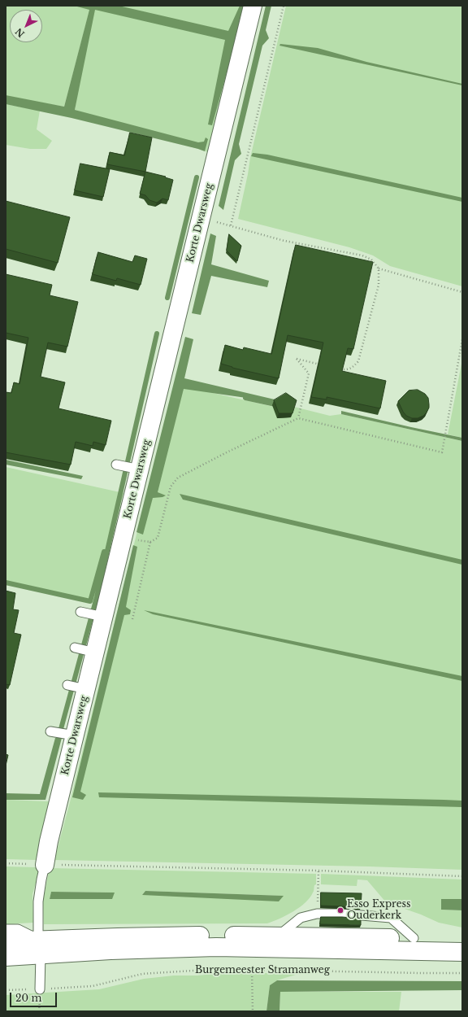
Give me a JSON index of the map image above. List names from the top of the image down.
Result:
{
  "streets": {
    "main road": ["Korte Dwarsweg"],
    "path": ["Burgemeester Stramanweg"]
  },
  "crossings": [
    ["Korte Dwarsweg", "Burgemeester Stramanweg"]
  ],
  "places": ["Esso Express Ouderkerk"],
  "scale_bar": "20 m",
  "north": "bottom left"
}
